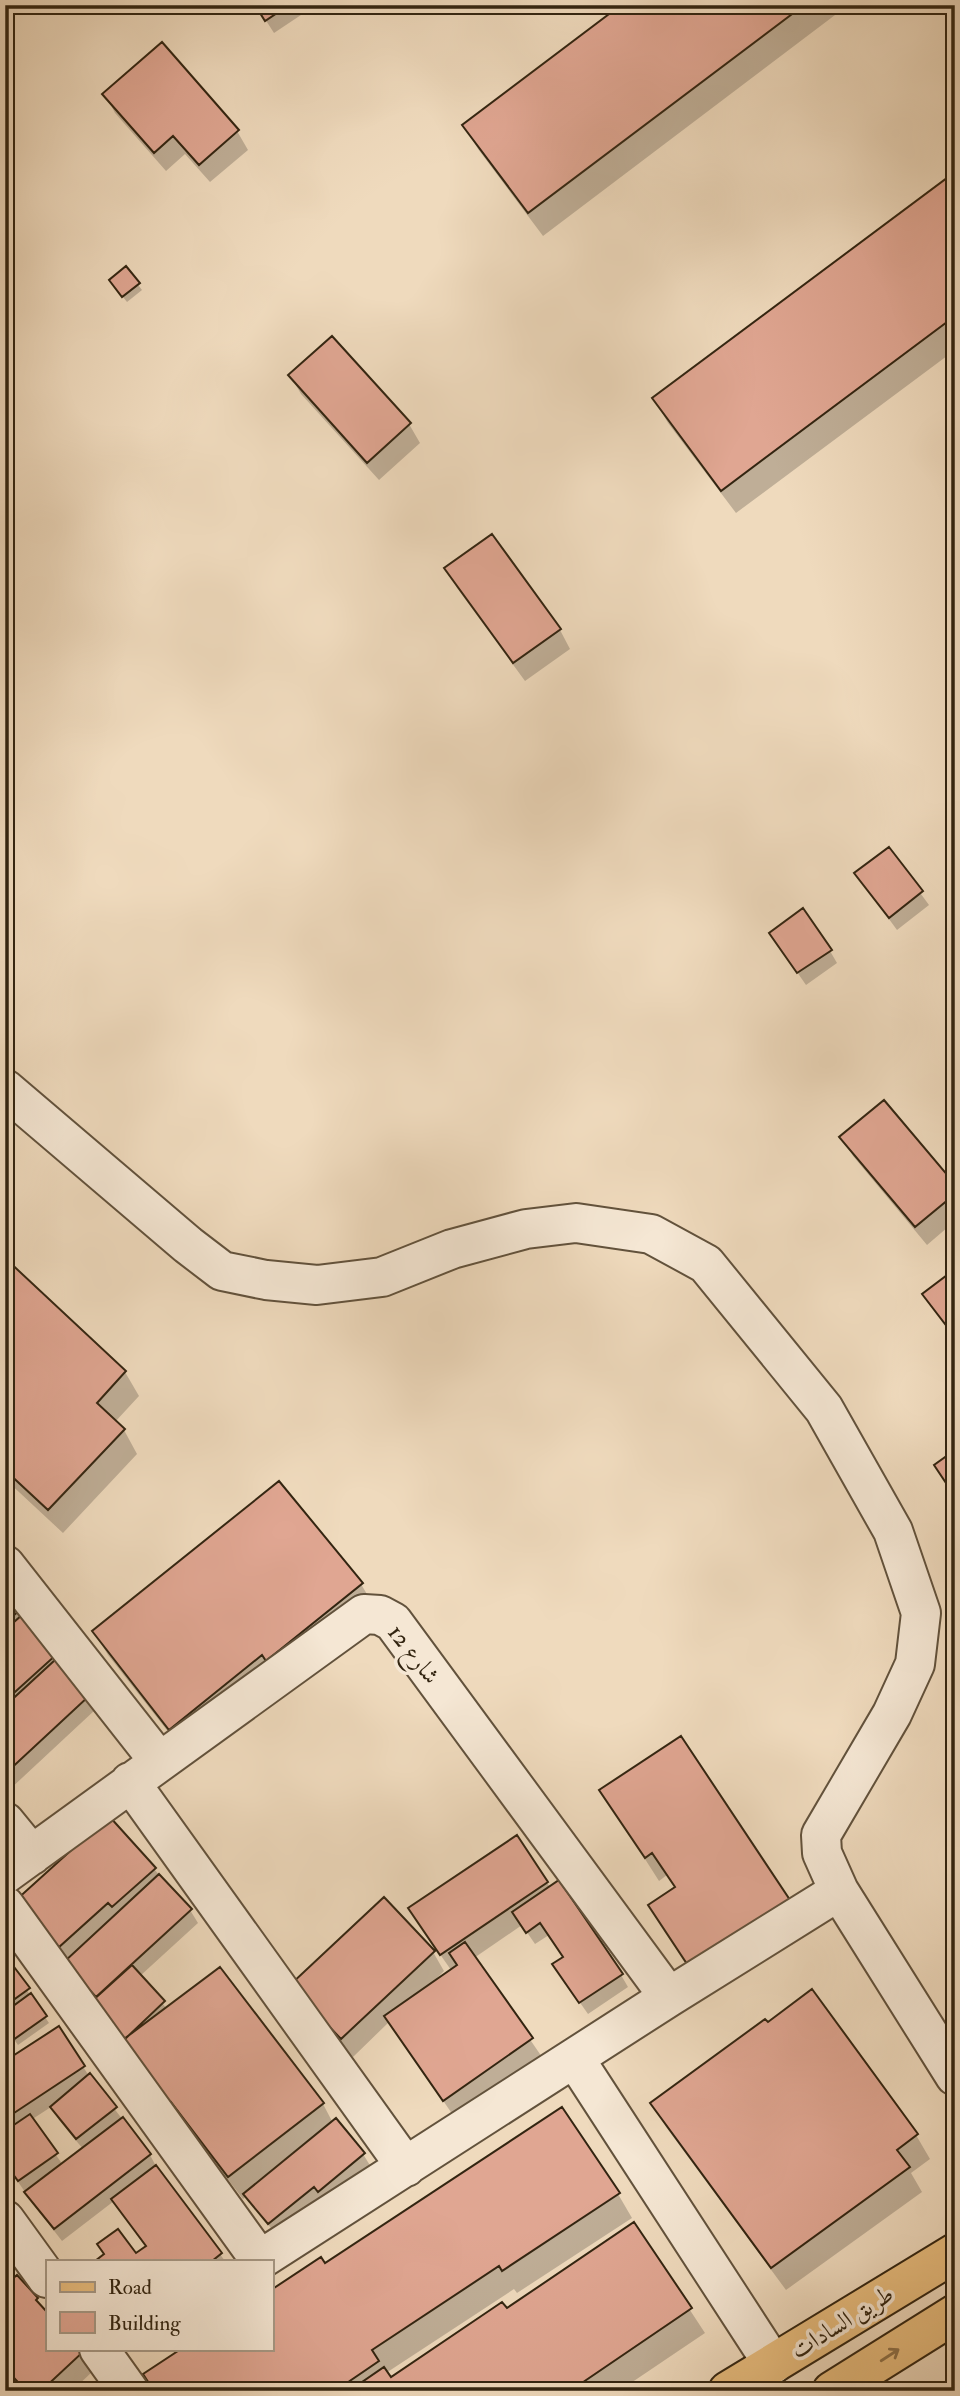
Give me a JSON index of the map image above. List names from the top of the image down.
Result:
{
  "streets": {
    "main road": ["طريق السادات"],
    "street": ["شارع 12"]
  },
  "legend": ["Road", "Building"]
}
